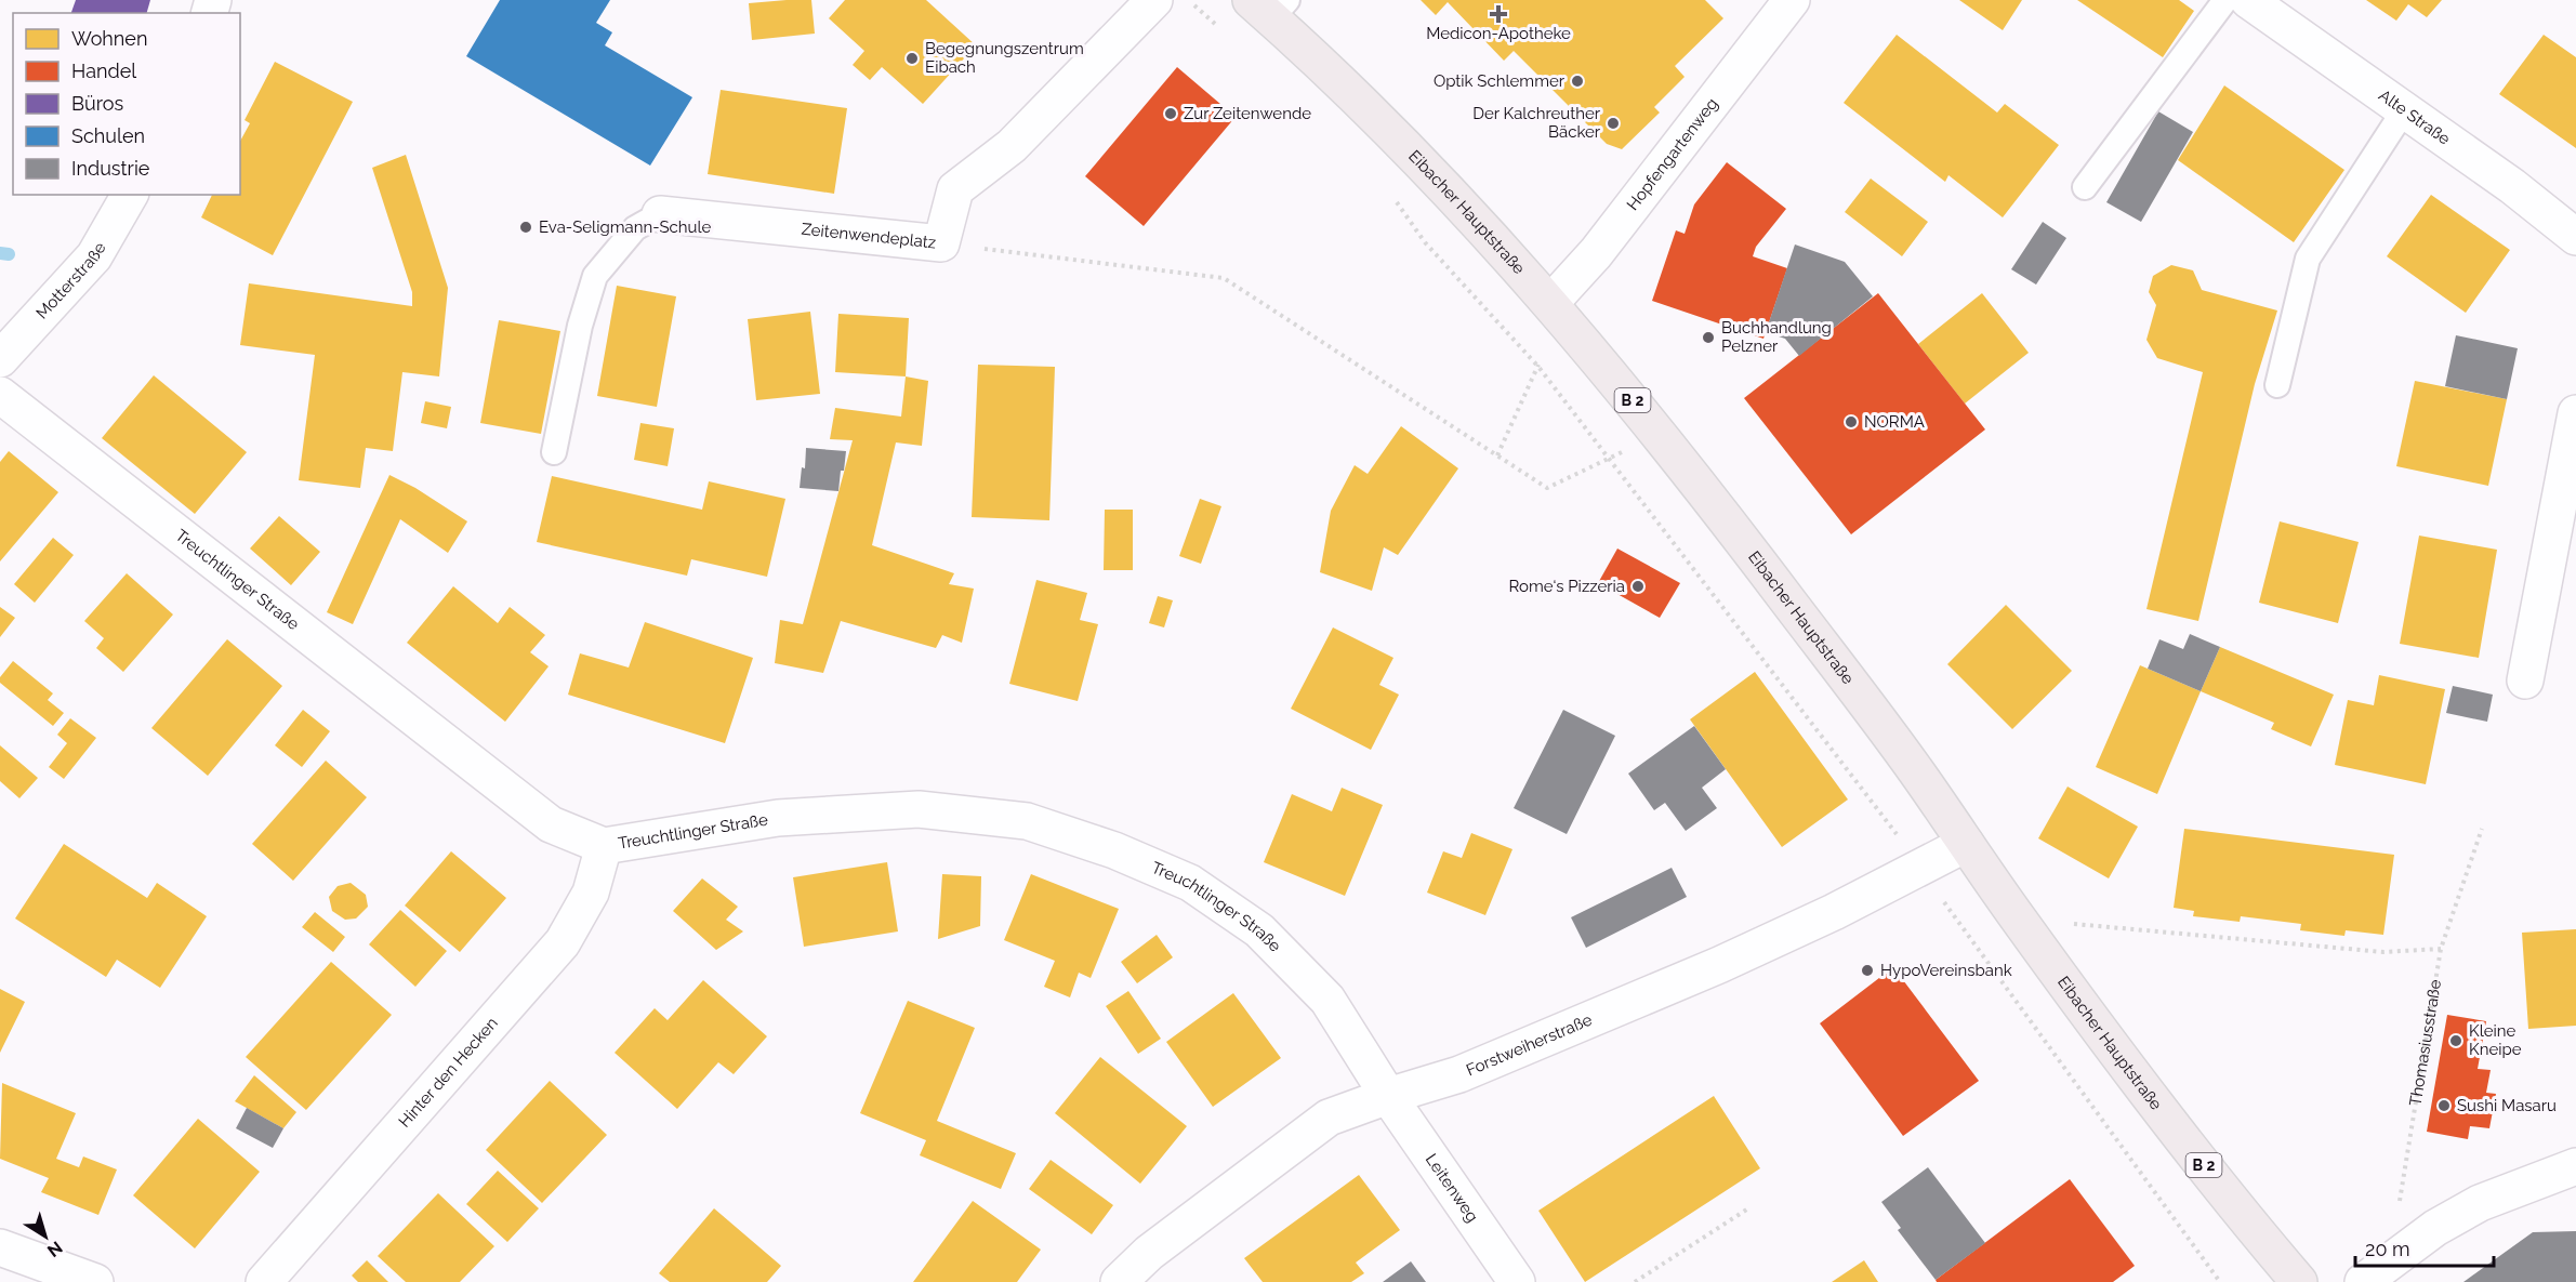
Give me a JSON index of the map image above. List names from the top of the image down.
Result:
{
  "streets": {
    "main road": ["Eibacher Hauptstraße", "B 2"],
    "street": [
      "Alte Straße",
      "Hopfengartenweg",
      "Zeitenwendeplatz",
      "Motterstraße",
      "Treuchtlinger Straße",
      "Forstweiherstraße",
      "Hinter den Hecken",
      "Leitenweg"
    ],
    "path": ["Thomasiusstraße"]
  },
  "crossings": [
    ["Hopfengartenweg", "Eibacher Hauptstraße"],
    ["Eibacher Hauptstraße", "Forstweiherstraße"],
    ["Treuchtlinger Straße", "Forstweiherstraße"],
    ["Treuchtlinger Straße", "Hinter den Hecken"],
    ["Treuchtlinger Straße", "Leitenweg"],
    ["Forstweiherstraße", "Leitenweg"]
  ],
  "places": {
    "health": ["Medicon-Apotheke"],
    "other": [
      "Begegnungszentrum Eibach",
      "Optik Schlemmer",
      "Zur Zeitenwende",
      "Der Kalchreuther Bäcker",
      "Eva-Seligmann-Schule",
      "Buchhandlung Pelzner",
      "NORMA",
      "Rome‘s Pizzeria",
      "HypoVereinsbank",
      "Kleine Kneipe",
      "Sushi Masaru"
    ]
  },
  "legend": [
    "Wohnen",
    "Handel",
    "Büros",
    "Schulen",
    "Industrie"
  ],
  "scale_bar": "20 m",
  "north": "bottom right"
}
